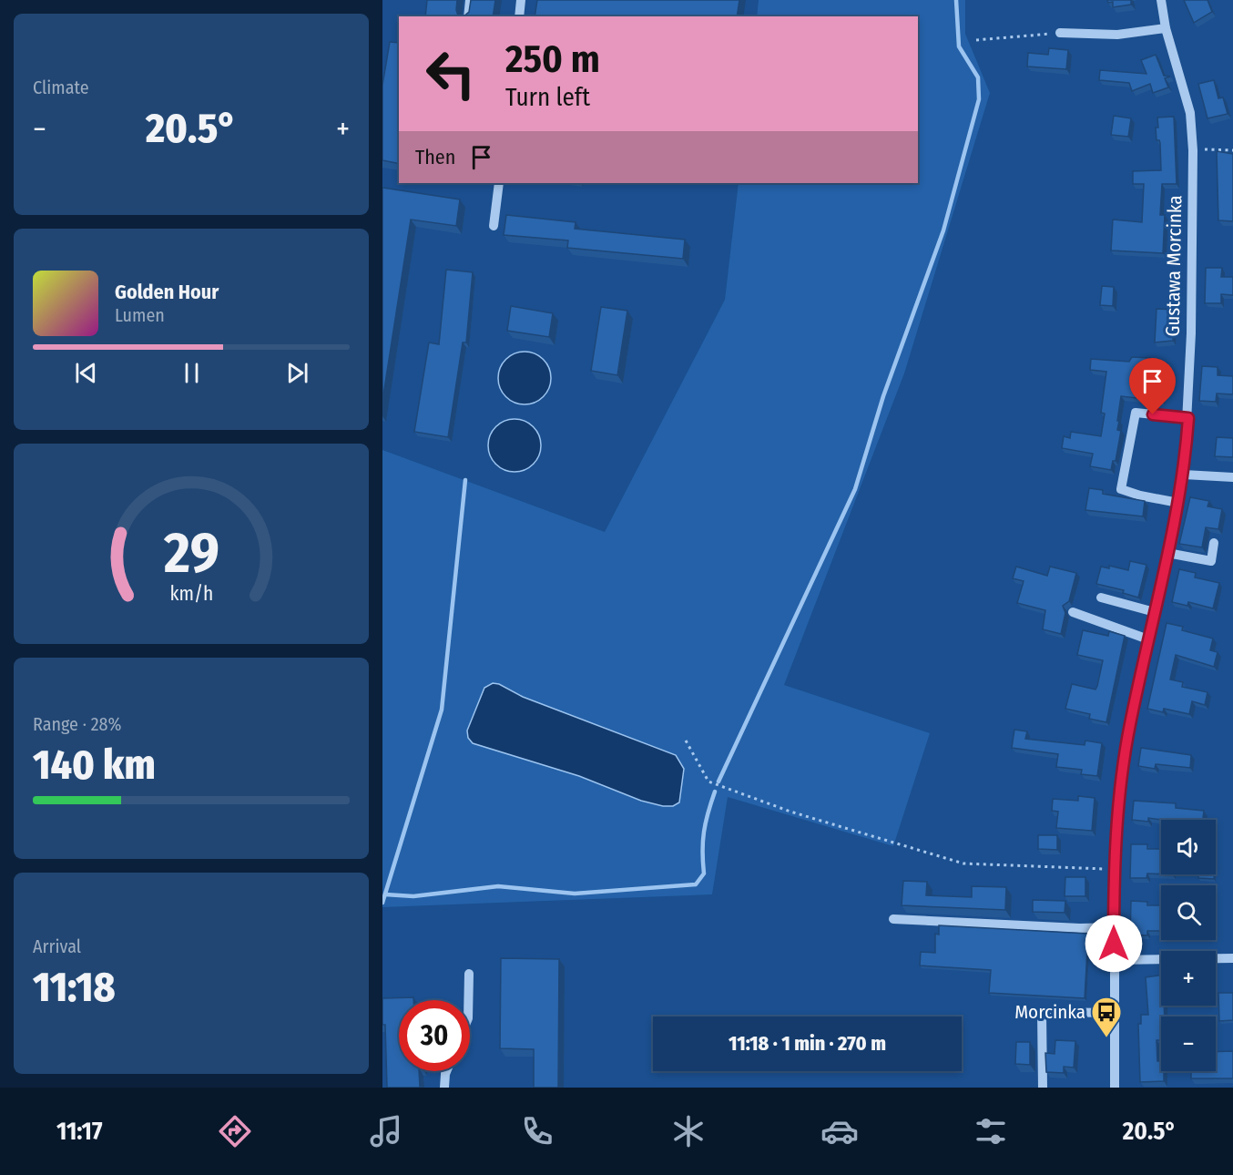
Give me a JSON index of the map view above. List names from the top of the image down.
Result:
{
  "streets": {
    "street": ["Gustawa Morcinka"]
  },
  "places": {
    "bus stop": ["Morcinka"]
  },
  "page": {
    "tile": [
      "Climate",
      ["Range · 28%", "140 km"],
      ["Arrival", "11:18"]
    ],
    "turn": ["250 m", "Turn left"],
    "heat": ["−", "20.5°", "+"],
    "then": "Then",
    "song": ["Golden Hour", "Lumen"],
    "map_buttons": ["+", "−"],
    "limit": "30",
    "trip": "11:18 · 1 min · 270 m",
    "tabs": ["11:17", "20.5°"],
    "gauge": ["29", "km/h"]
  }
}
